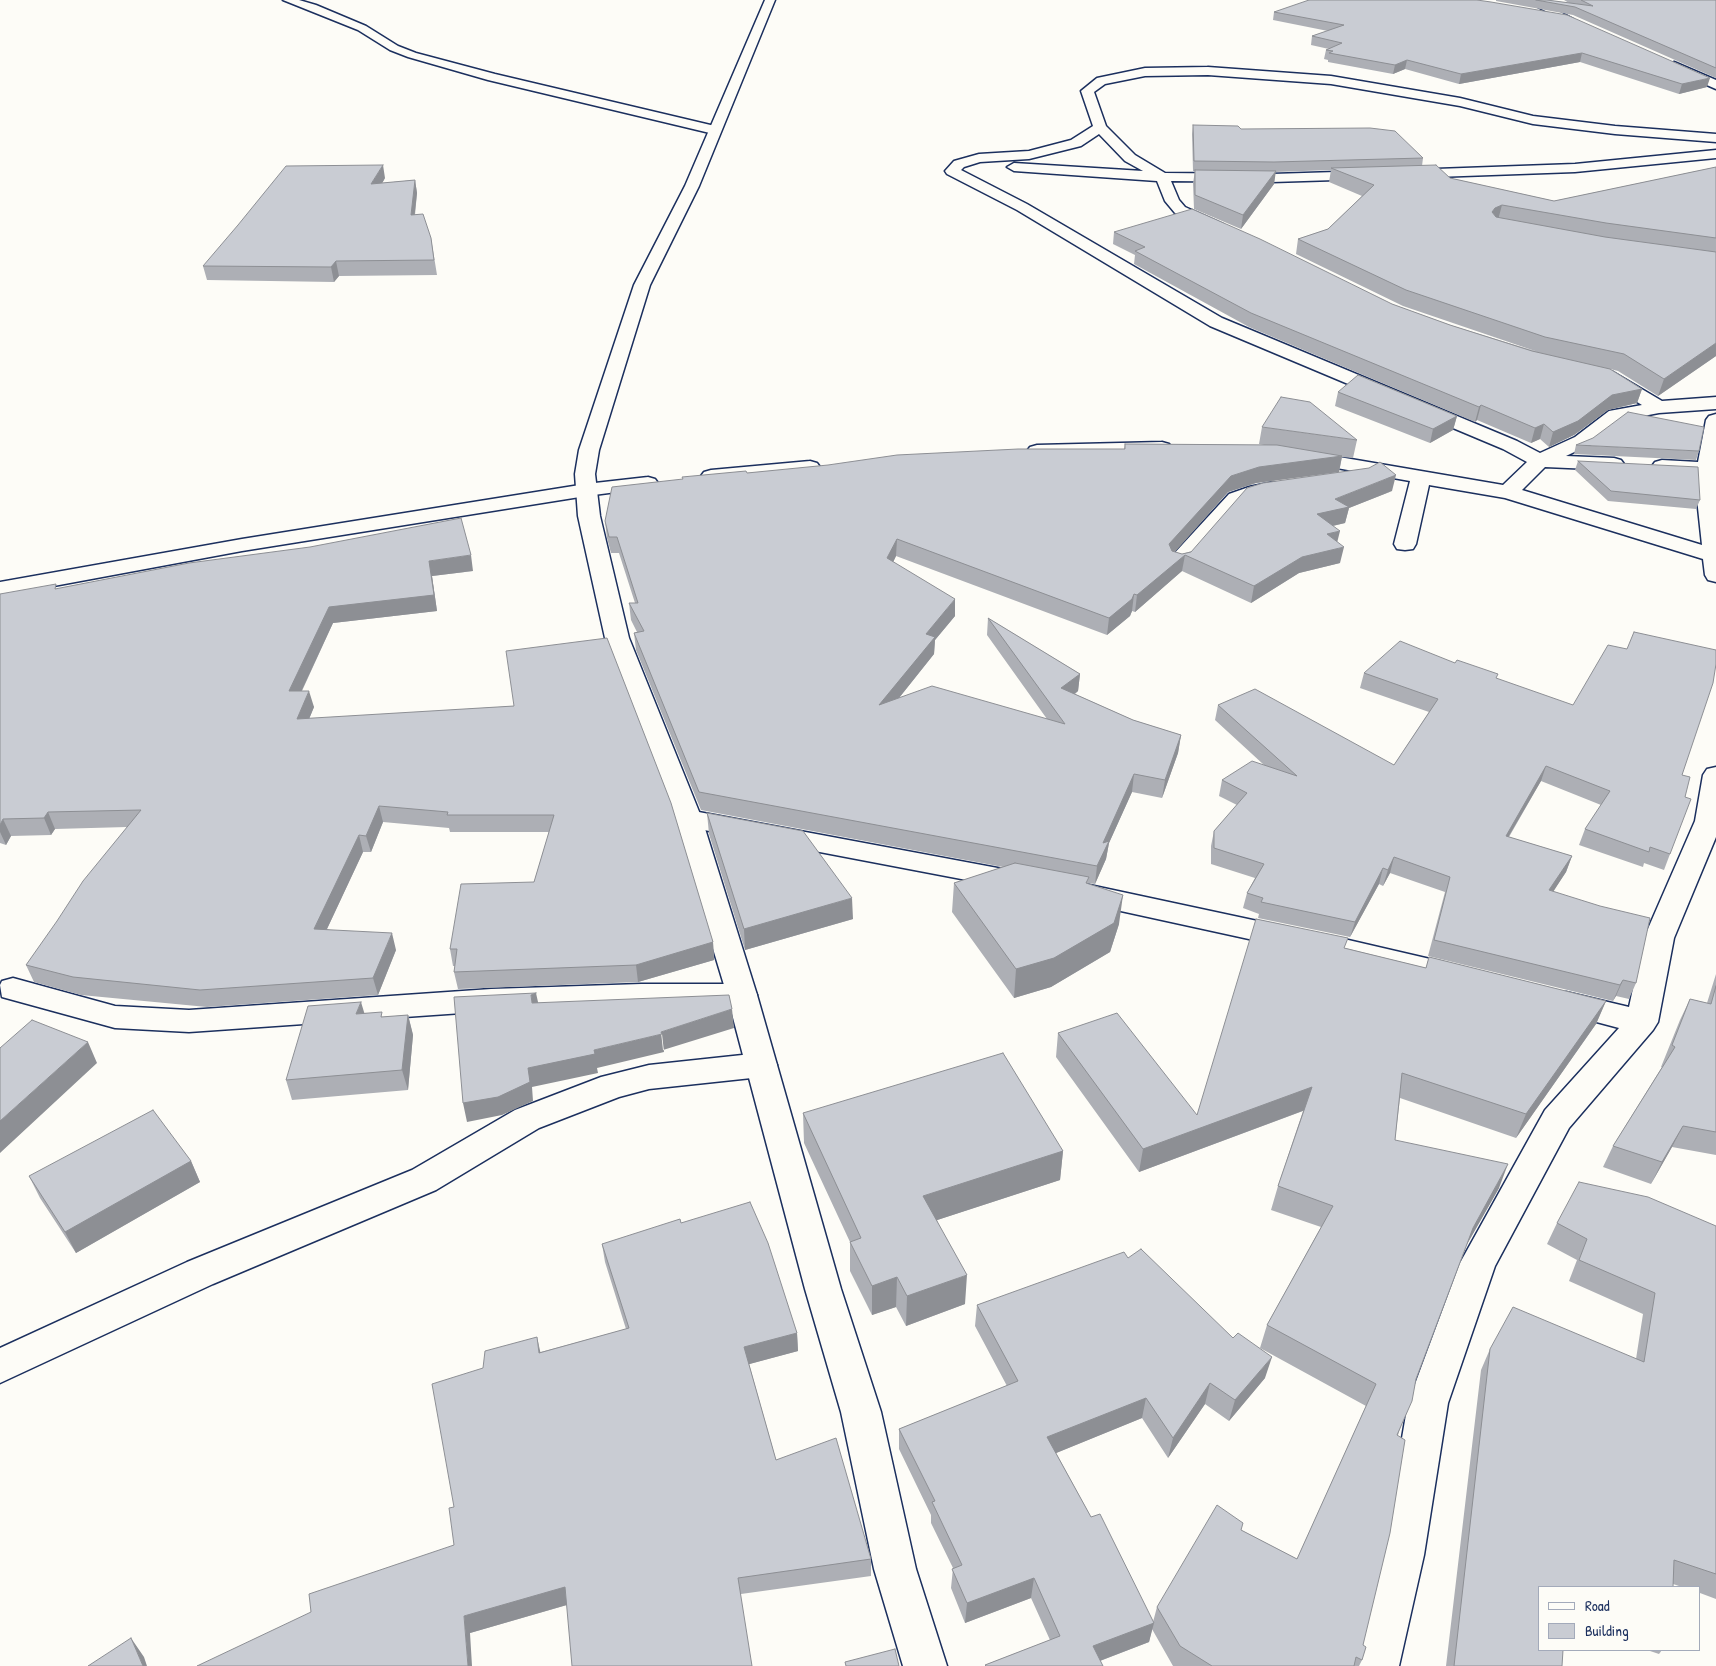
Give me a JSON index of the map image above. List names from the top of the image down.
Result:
{
  "legend": ["Road", "Building"]
}
